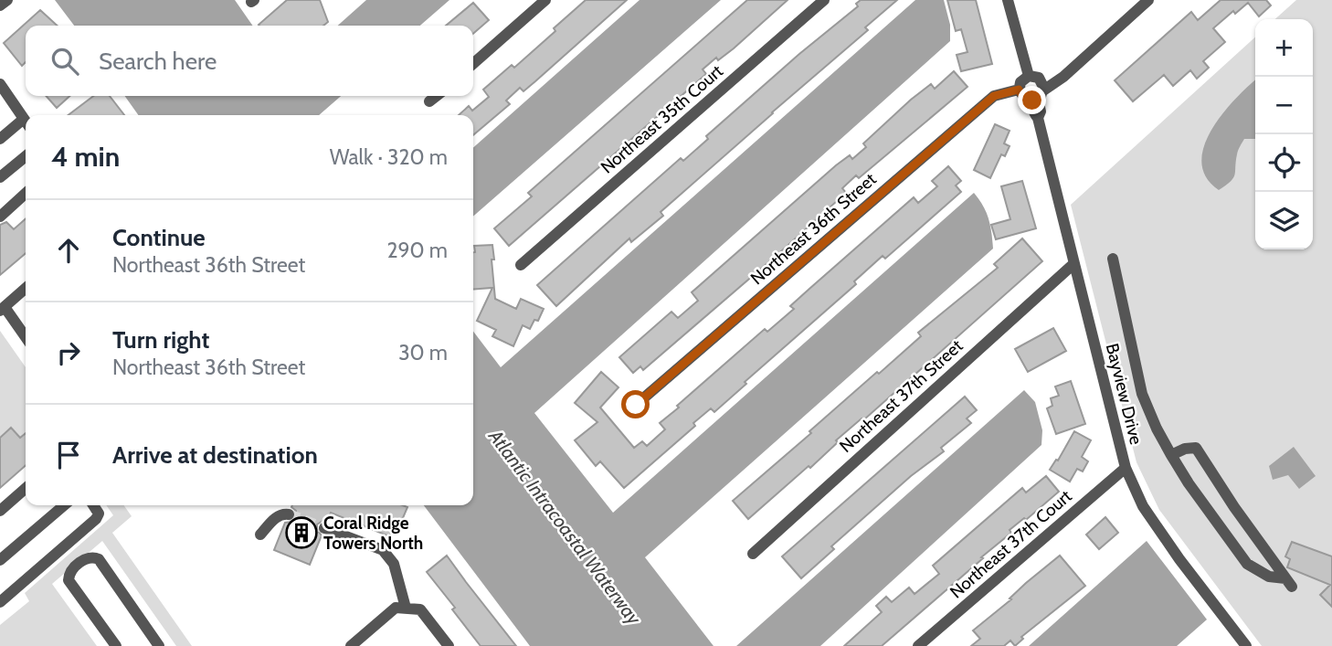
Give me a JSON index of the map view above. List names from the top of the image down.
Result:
{
  "streets": {
    "street": [
      "Northeast 35th Court",
      "Northeast 36th Street",
      "Bayview Drive",
      "Northeast 37th Street",
      "Northeast 37th Court"
    ]
  },
  "crossings": [
    ["Northeast 36th Street", "Bayview Drive"],
    ["Bayview Drive", "Northeast 37th Street"],
    ["Bayview Drive", "Northeast 37th Court"]
  ],
  "water": ["Atlantic Intracoastal Waterway"],
  "places": {
    "building": ["Coral Ridge Towers North"]
  },
  "page": {
    "map_buttons": ["+", "−"],
    "search": "Search here",
    "heading": ["4 min", "Walk · 320 m"],
    "list": [
      ["Continue", "Northeast 36th Street", "290 m"],
      ["Turn right", "Northeast 36th Street", "30 m"],
      "Arrive at destination"
    ]
  }
}
